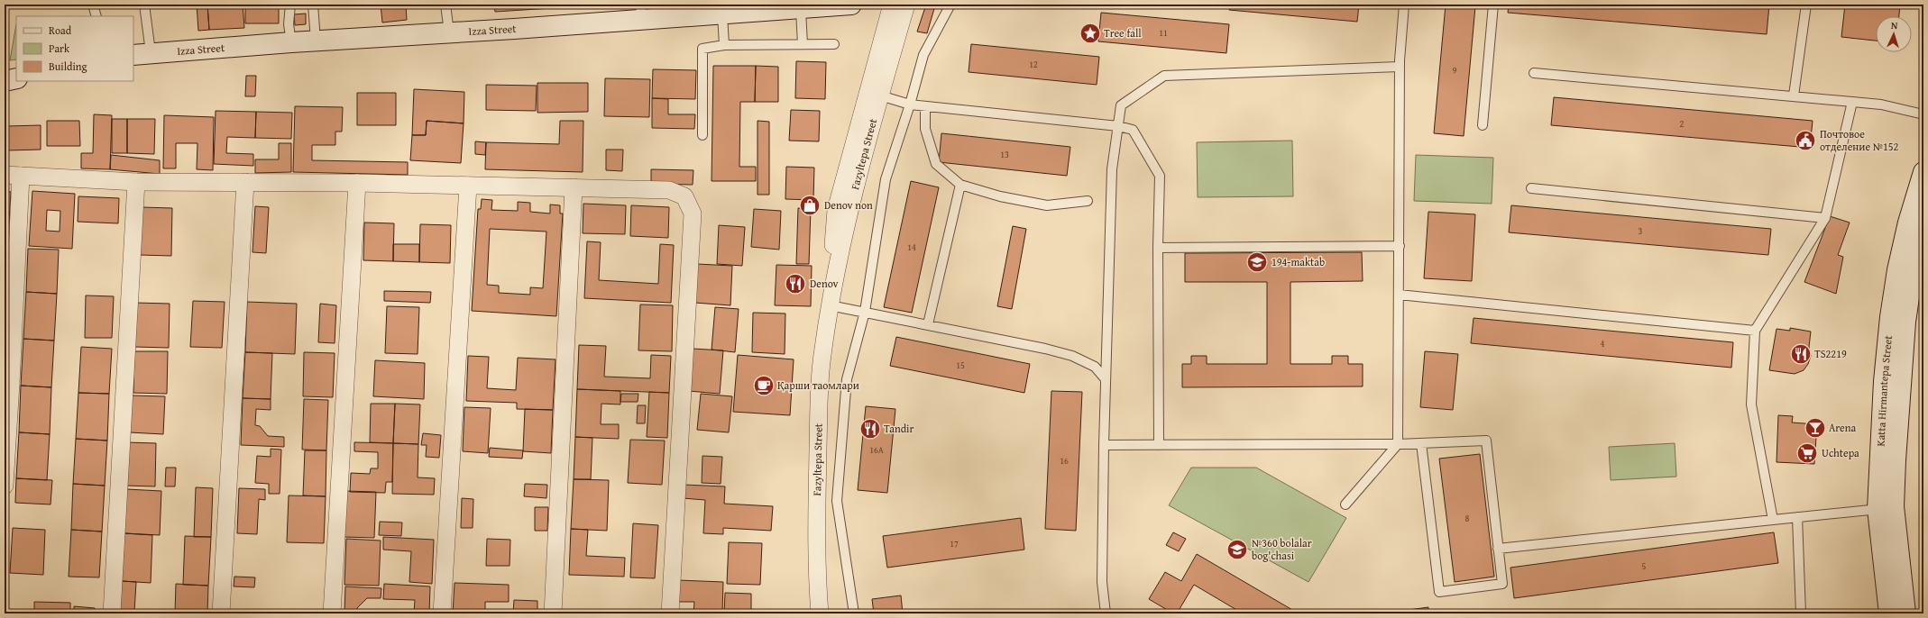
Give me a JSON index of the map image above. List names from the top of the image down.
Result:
{
  "streets": {
    "main road": ["Izza Street", "Katta Hirmаntepa Street"],
    "street": ["Fazyltepa Street"]
  },
  "places": {
    "place": ["Tree fall"],
    "public building": ["Почтовое отделение №152"],
    "shop": ["Denov non"],
    "school or university": ["194-maktab", "№360 bolalar bog'chasi"],
    "restaurant": ["Denov", "TS2219", "Tandir"],
    "cafe": ["Қарши таомлари"],
    "bar": ["Arena"],
    "supermarket": ["Uchtepa"]
  },
  "house_numbers": [
    "11",
    "12",
    "9",
    "2",
    "13",
    "3",
    "14",
    "4",
    "15",
    "16А",
    "16",
    "8",
    "17",
    "5"
  ],
  "legend": ["Road", "Park", "Building"],
  "north": "top"
}
